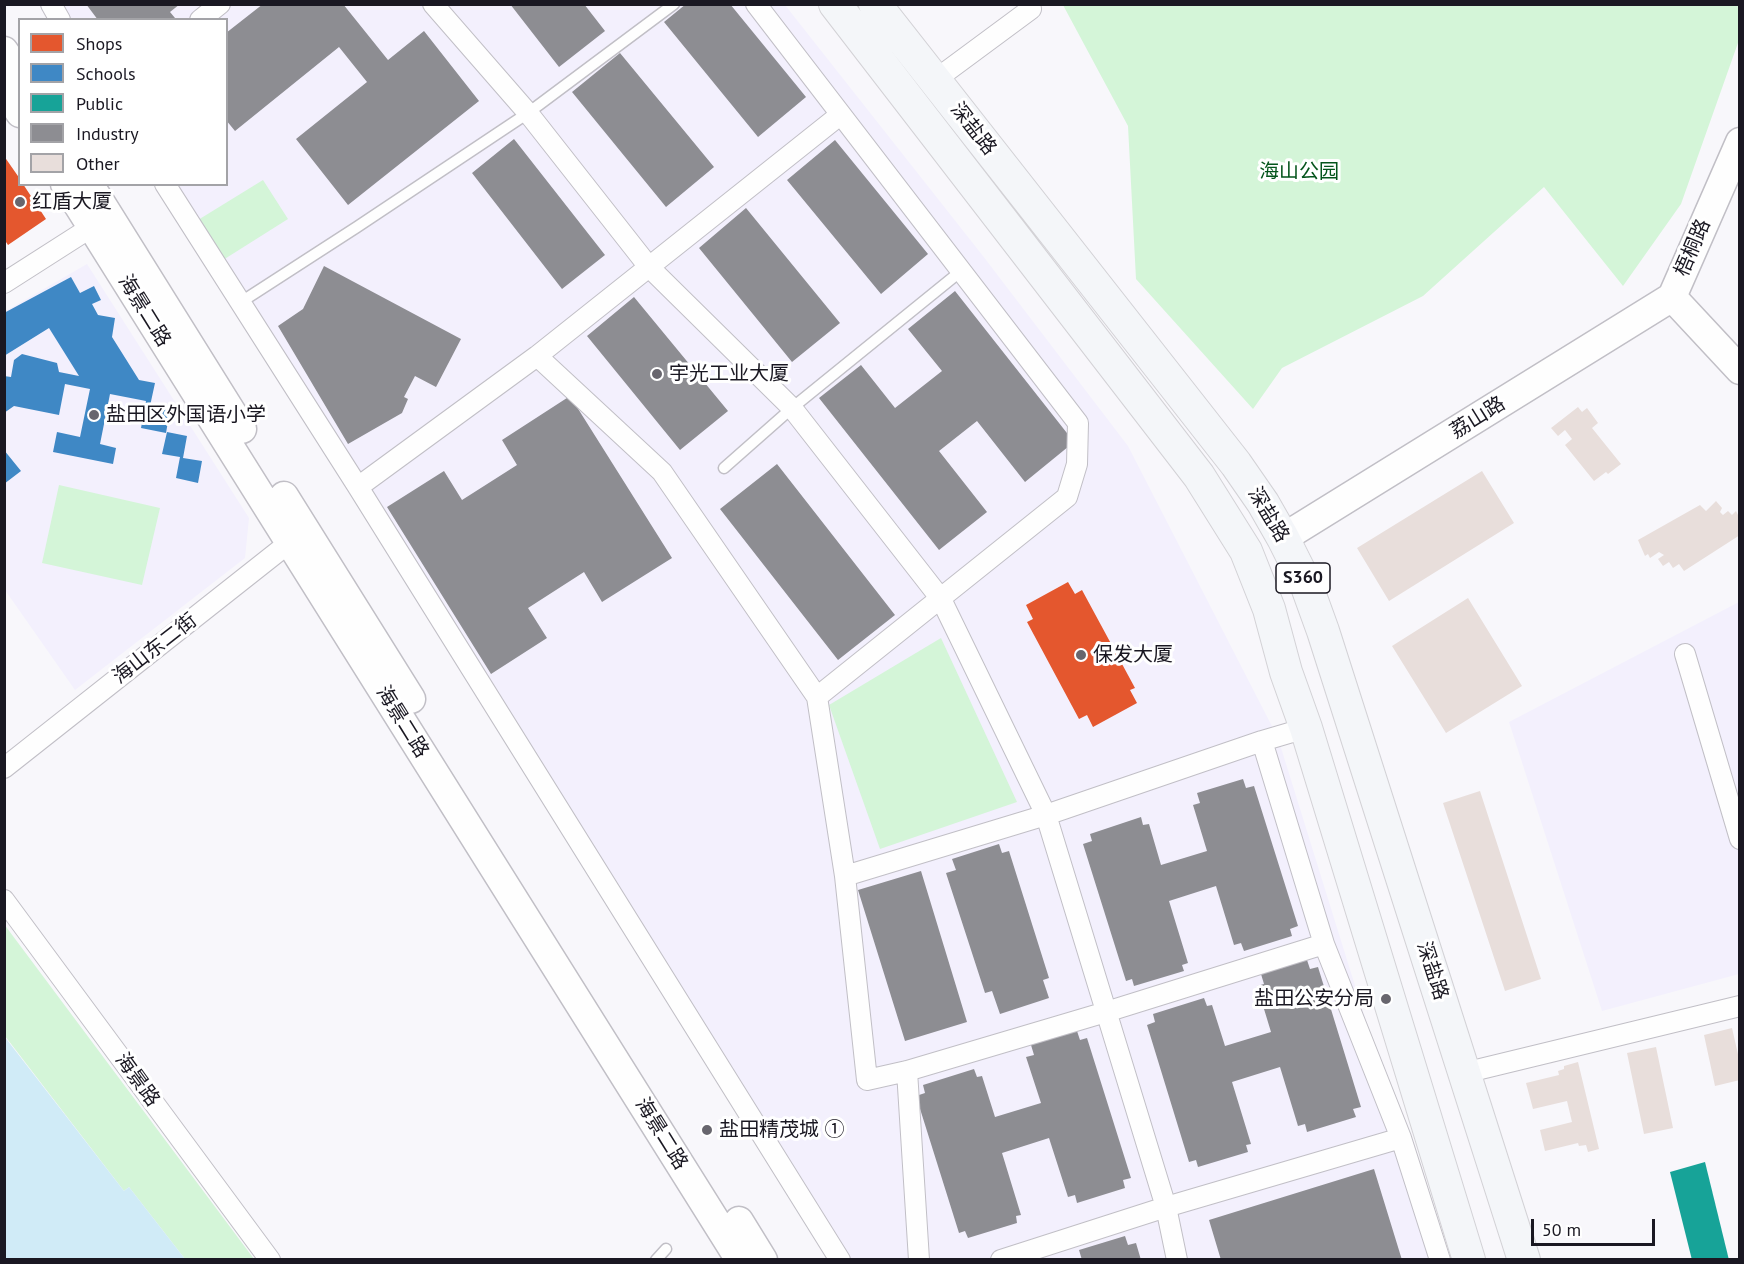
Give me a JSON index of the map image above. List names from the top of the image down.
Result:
{
  "streets": {
    "main road": ["深盐路", "S360"],
    "street": [
      "梧桐路",
      "海景二路",
      "荔山路",
      "海山东二街",
      "海景路"
    ]
  },
  "crossings": [
    ["深盐路", "荔山路"],
    ["梧桐路", "荔山路"],
    ["海景二路", "海山东二街"]
  ],
  "parks": ["海山公园"],
  "places": [
    "红盾大厦",
    "宇光工业大厦",
    "盐田区外国语小学",
    "保发大厦",
    "盐田公安分局",
    "盐田精茂城 ①"
  ],
  "legend": [
    "Shops",
    "Schools",
    "Public",
    "Industry",
    "Other"
  ],
  "scale_bar": "50 m"
}
